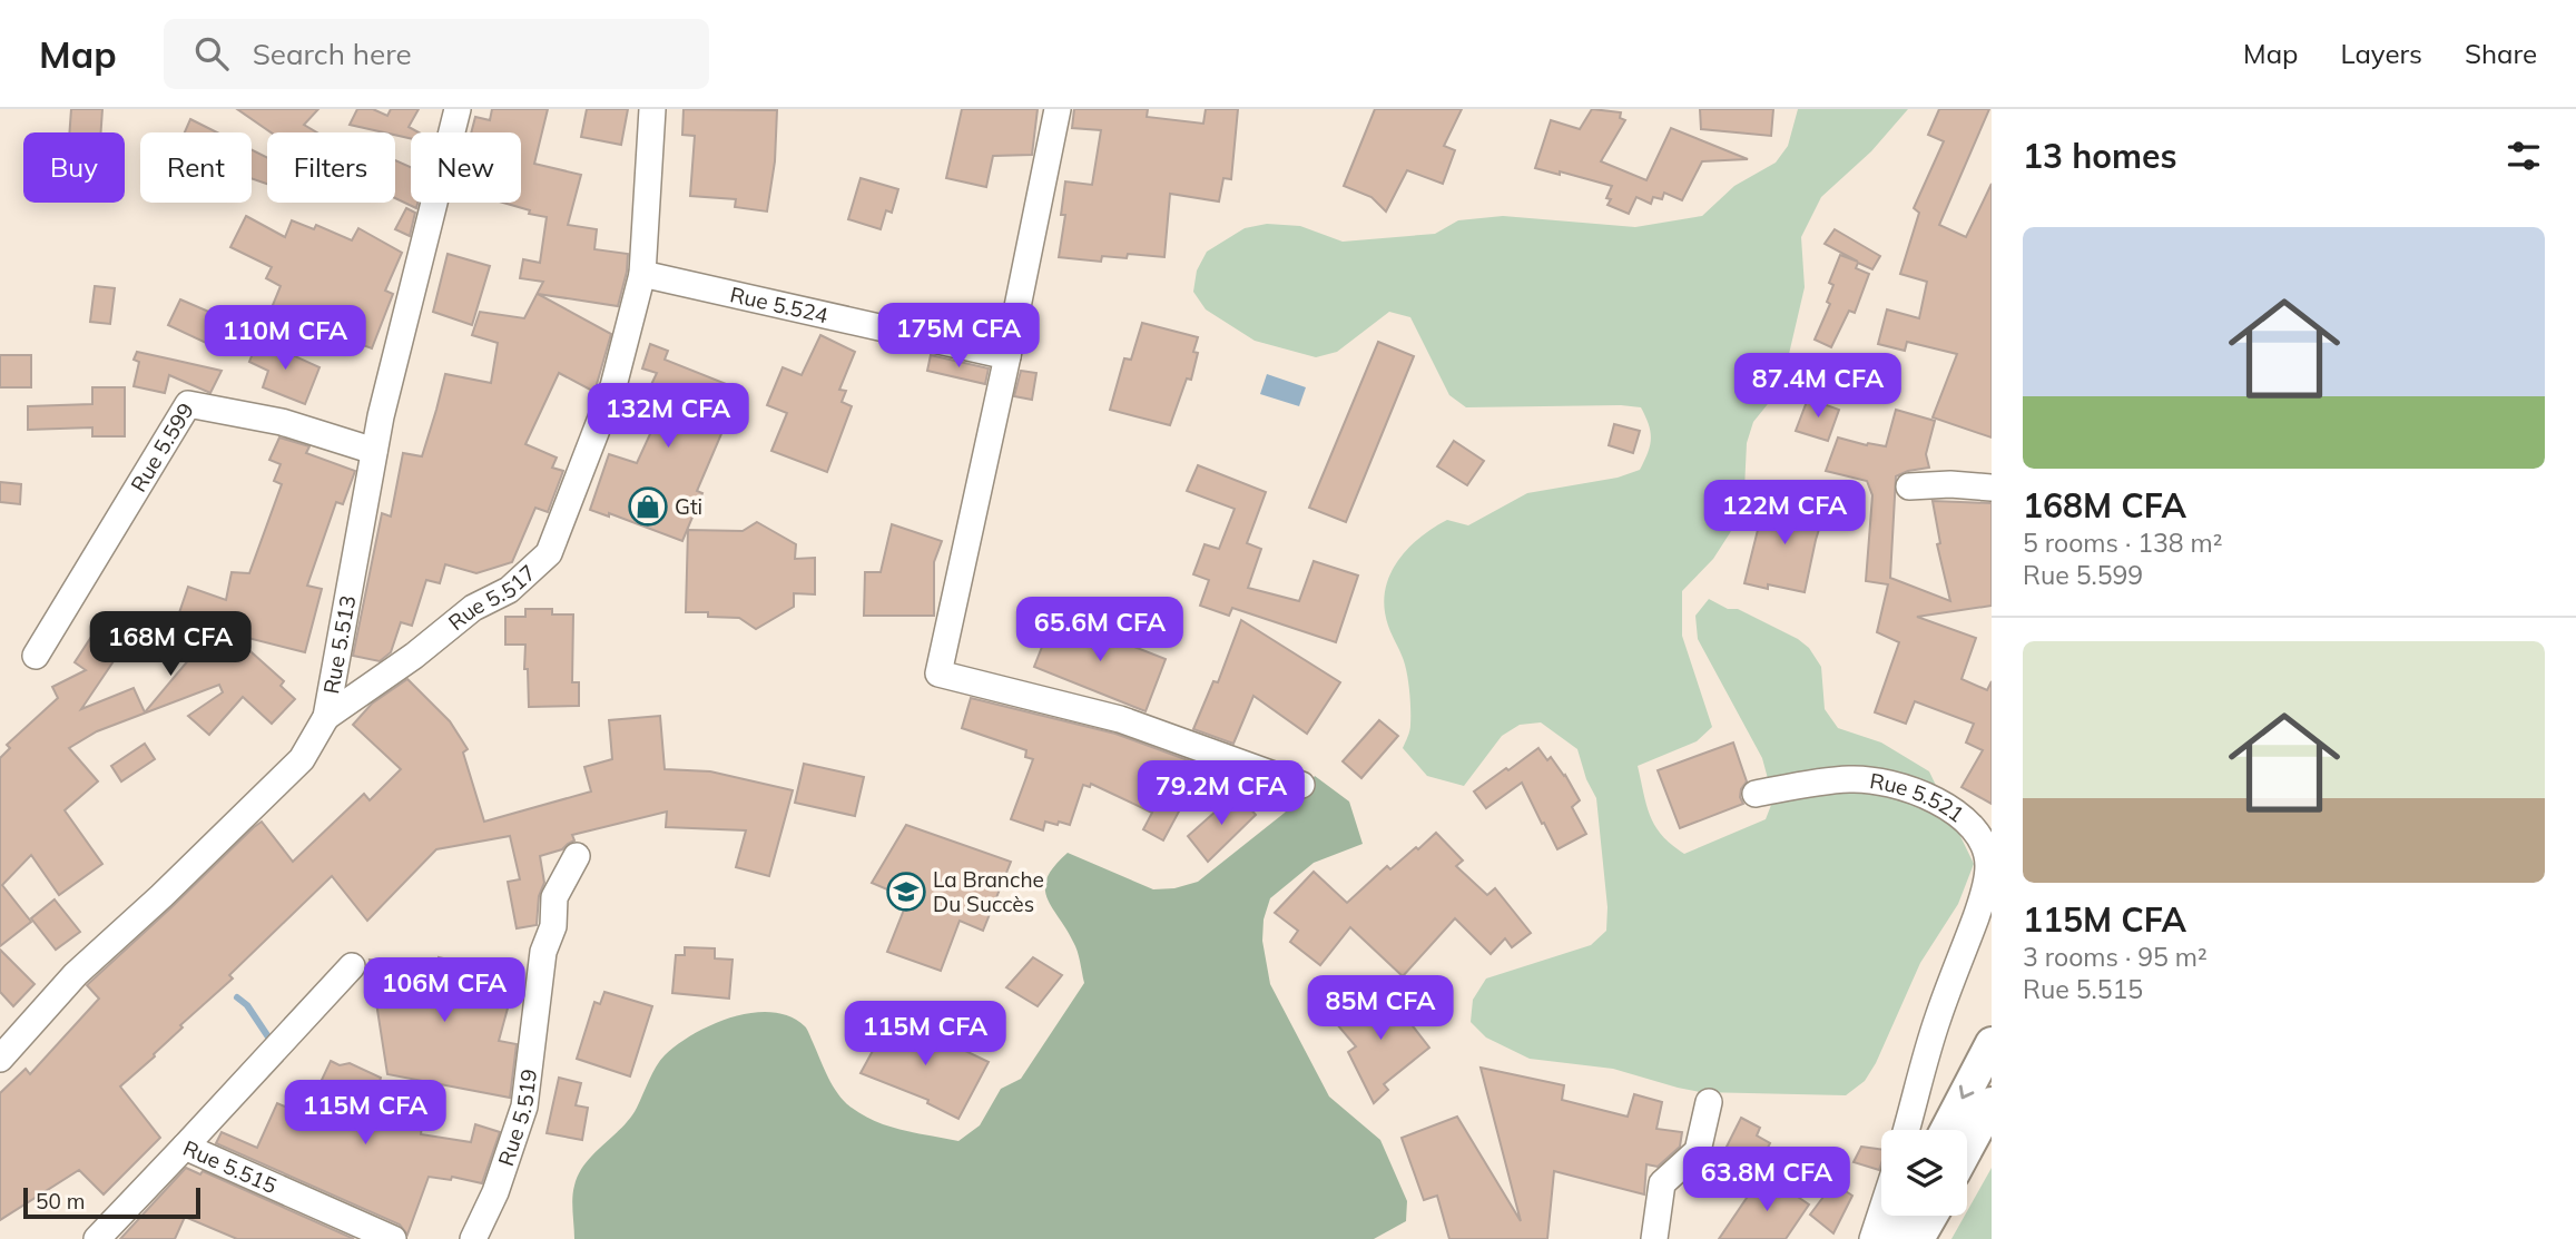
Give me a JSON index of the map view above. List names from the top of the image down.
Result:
{
  "streets": {
    "street": [
      "Rue 5.524",
      "Rue 5.599",
      "Rue 5.517",
      "Rue 5.513",
      "Rue 5.521",
      "Rue 5.519",
      "Rue 5.515"
    ]
  },
  "crossings": [
    ["Rue 5.524", "Rue 5.517"],
    ["Rue 5.599", "Rue 5.513"],
    ["Rue 5.517", "Rue 5.513"]
  ],
  "places": {
    "shop": ["Gti"],
    "school or university": ["La Branche Du Succès"]
  },
  "scale_bar": "50 m",
  "page": {
    "header": "Map",
    "search": "Search here",
    "nav": ["Map", "Layers", "Share"],
    "heading": "13 homes",
    "chip": [
      "Buy",
      "Rent",
      "Filters",
      "New"
    ],
    "list": [
      {
        "name": "168M CFA",
        "note": "5 rooms · 138 m² · Rue 5.599"
      },
      {
        "name": "115M CFA",
        "note": "3 rooms · 95 m² · Rue 5.515"
      }
    ],
    "price": [
      "175M CFA",
      "110M CFA",
      "87.4M CFA",
      "132M CFA",
      "122M CFA",
      "65.6M CFA",
      "168M CFA",
      "79.2M CFA",
      "106M CFA",
      "85M CFA",
      "115M CFA",
      "115M CFA",
      "63.8M CFA"
    ],
    "scale": "50 m"
  }
}
